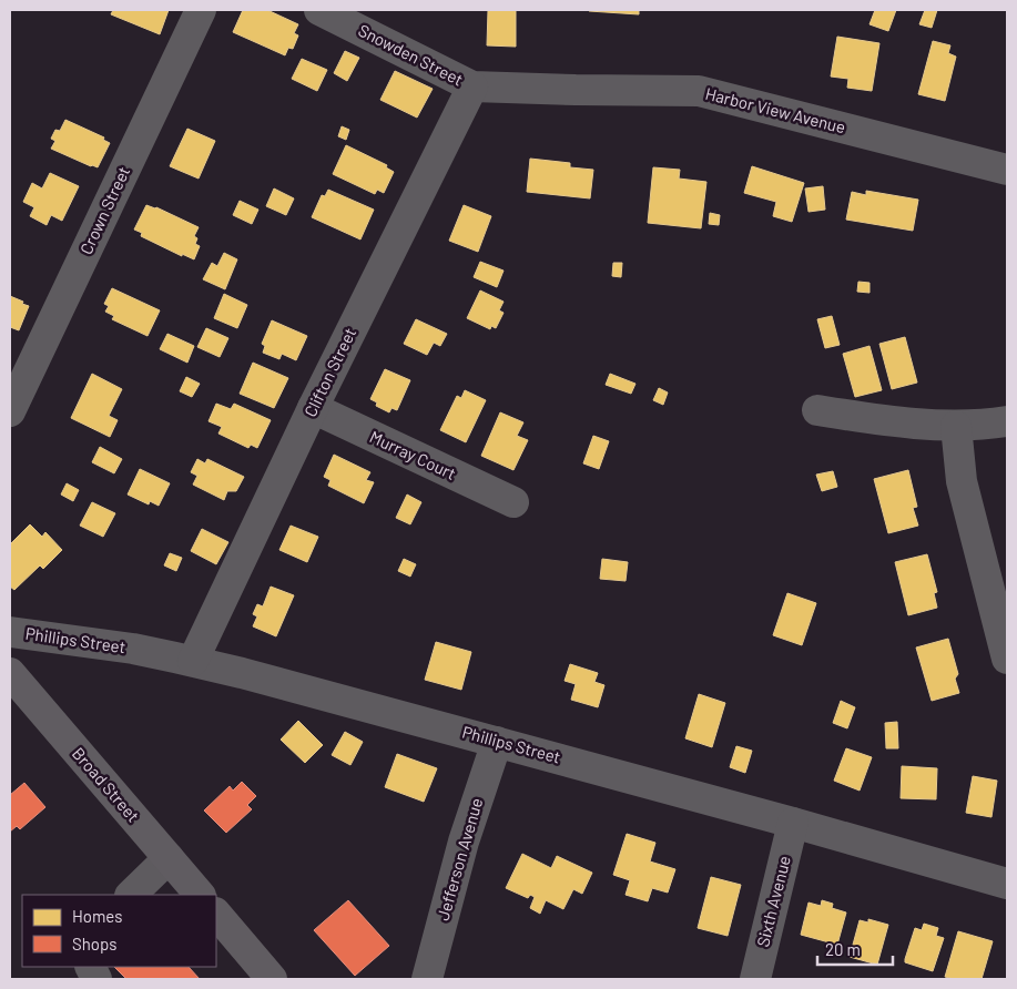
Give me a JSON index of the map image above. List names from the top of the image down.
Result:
{
  "streets": {
    "main road": ["Broad Street"],
    "street": [
      "Snowden Street",
      "Harbor View Avenue",
      "Crown Street",
      "Clifton Street",
      "Murray Court",
      "Phillips Street",
      "Jefferson Avenue",
      "Sixth Avenue"
    ]
  },
  "crossings": [
    ["Snowden Street", "Harbor View Avenue"],
    ["Snowden Street", "Clifton Street"],
    ["Harbor View Avenue", "Clifton Street"],
    ["Clifton Street", "Murray Court"],
    ["Clifton Street", "Phillips Street"],
    ["Phillips Street", "Jefferson Avenue"],
    ["Phillips Street", "Sixth Avenue"]
  ],
  "legend": ["Homes", "Shops"],
  "scale_bar": "20 m"
}
